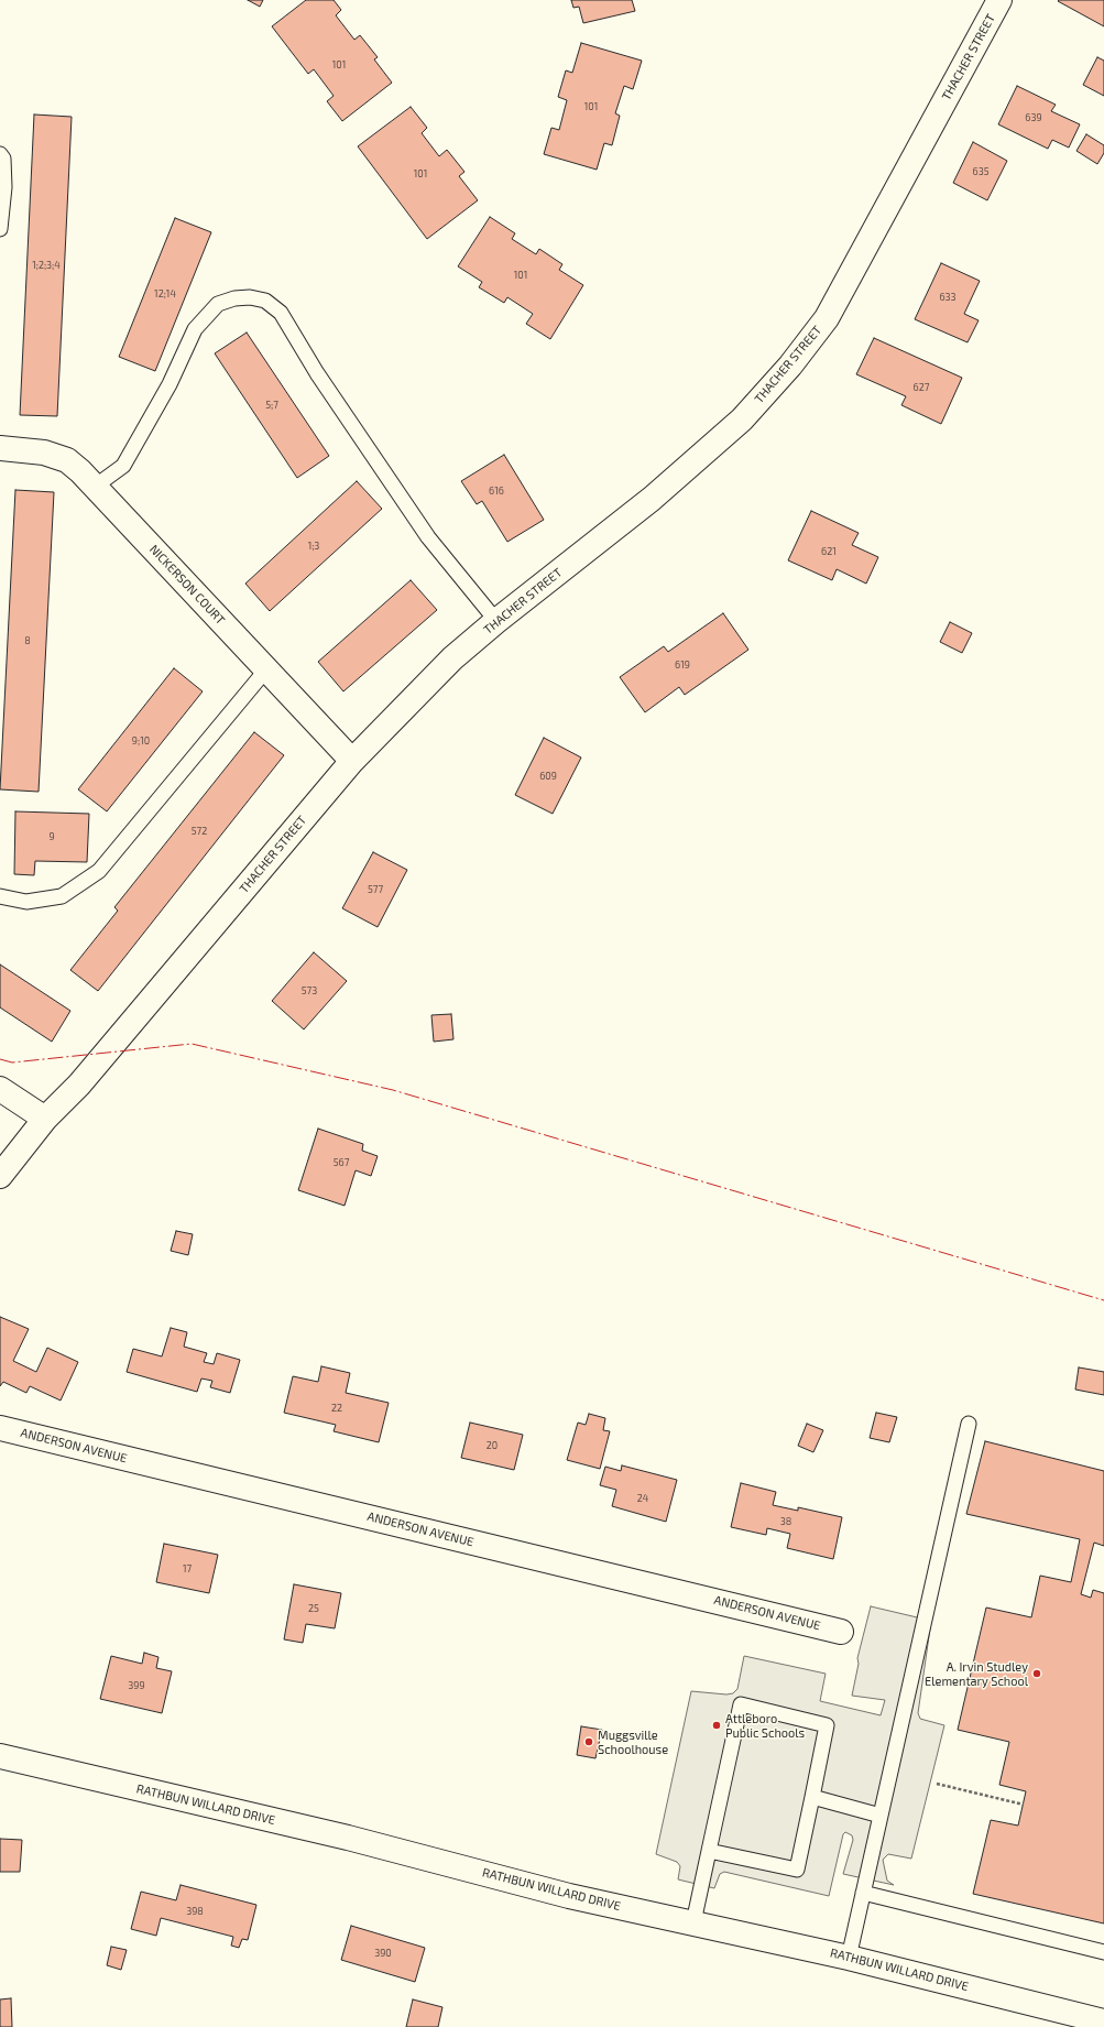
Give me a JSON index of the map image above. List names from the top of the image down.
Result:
{
  "streets": {
    "street": [
      "THACHER STREET",
      "NICKERSON COURT",
      "ANDERSON AVENUE",
      "RATHBUN WILLARD DRIVE"
    ]
  },
  "crossings": [
    ["THACHER STREET", "NICKERSON COURT"]
  ],
  "places": ["A. Irvin Studley Elementary School", "Attleboro Public Schools", "Muggsville Schoolhouse"],
  "house_numbers": [
    "101",
    "101",
    "639",
    "635",
    "101",
    "1;2;3;4",
    "101",
    "12;14",
    "633",
    "627",
    "5;7",
    "616",
    "1;3",
    "621",
    "8",
    "619",
    "9;10",
    "609",
    "572",
    "9",
    "577",
    "573",
    "567",
    "22",
    "20",
    "24",
    "38",
    "17",
    "25",
    "399",
    "398",
    "390"
  ]
}
